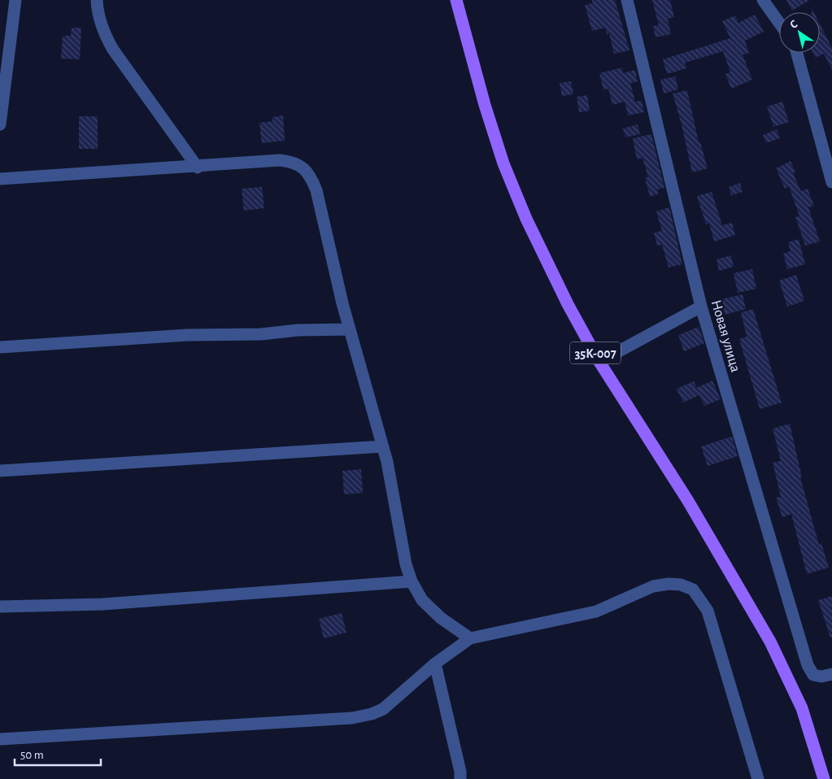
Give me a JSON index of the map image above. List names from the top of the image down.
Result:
{
  "streets": {
    "main road": ["35К-007"],
    "street": ["Новая улица"]
  },
  "scale_bar": "50 m",
  "north": "top left"
}
